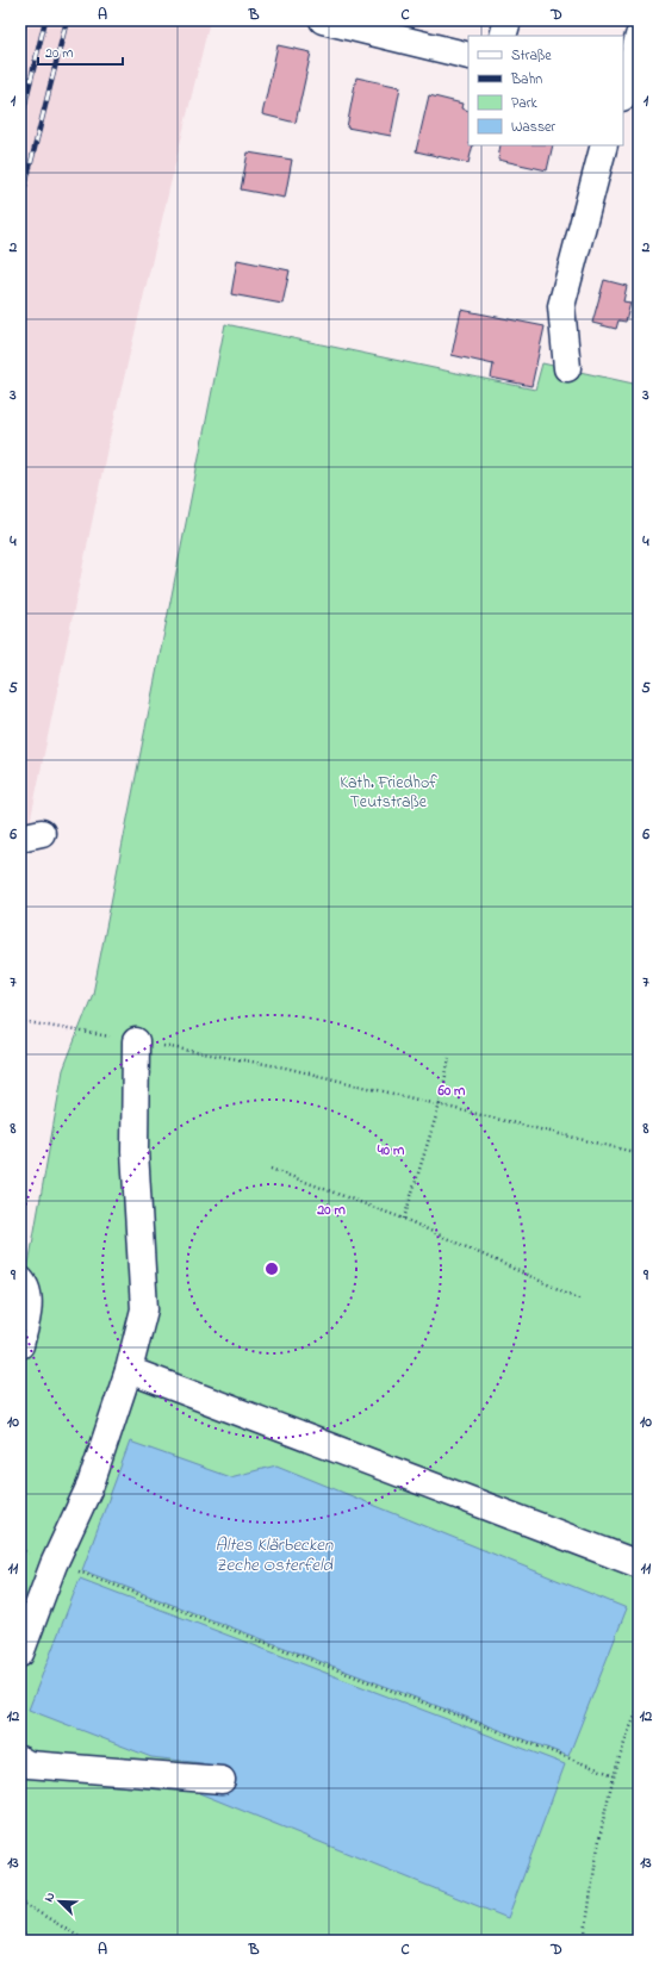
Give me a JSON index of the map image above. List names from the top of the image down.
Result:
{
  "water": ["Altes Klärbecken Zeche Osterfeld"],
  "parks": ["Kath. Friedhof Teutstraße"],
  "legend": [
    "Straße",
    "Bahn",
    "Park",
    "Wasser"
  ],
  "scale_bar": "20 m",
  "north": "top left",
  "grid": {
    "columns": [
      "A",
      "B",
      "C",
      "D"
    ],
    "rows": [
      "1",
      "2",
      "3",
      "4",
      "5",
      "6",
      "7",
      "8",
      "9",
      "10",
      "11",
      "12",
      "13"
    ]
  },
  "rings": ["60 m", "40 m", "20 m"]
}
